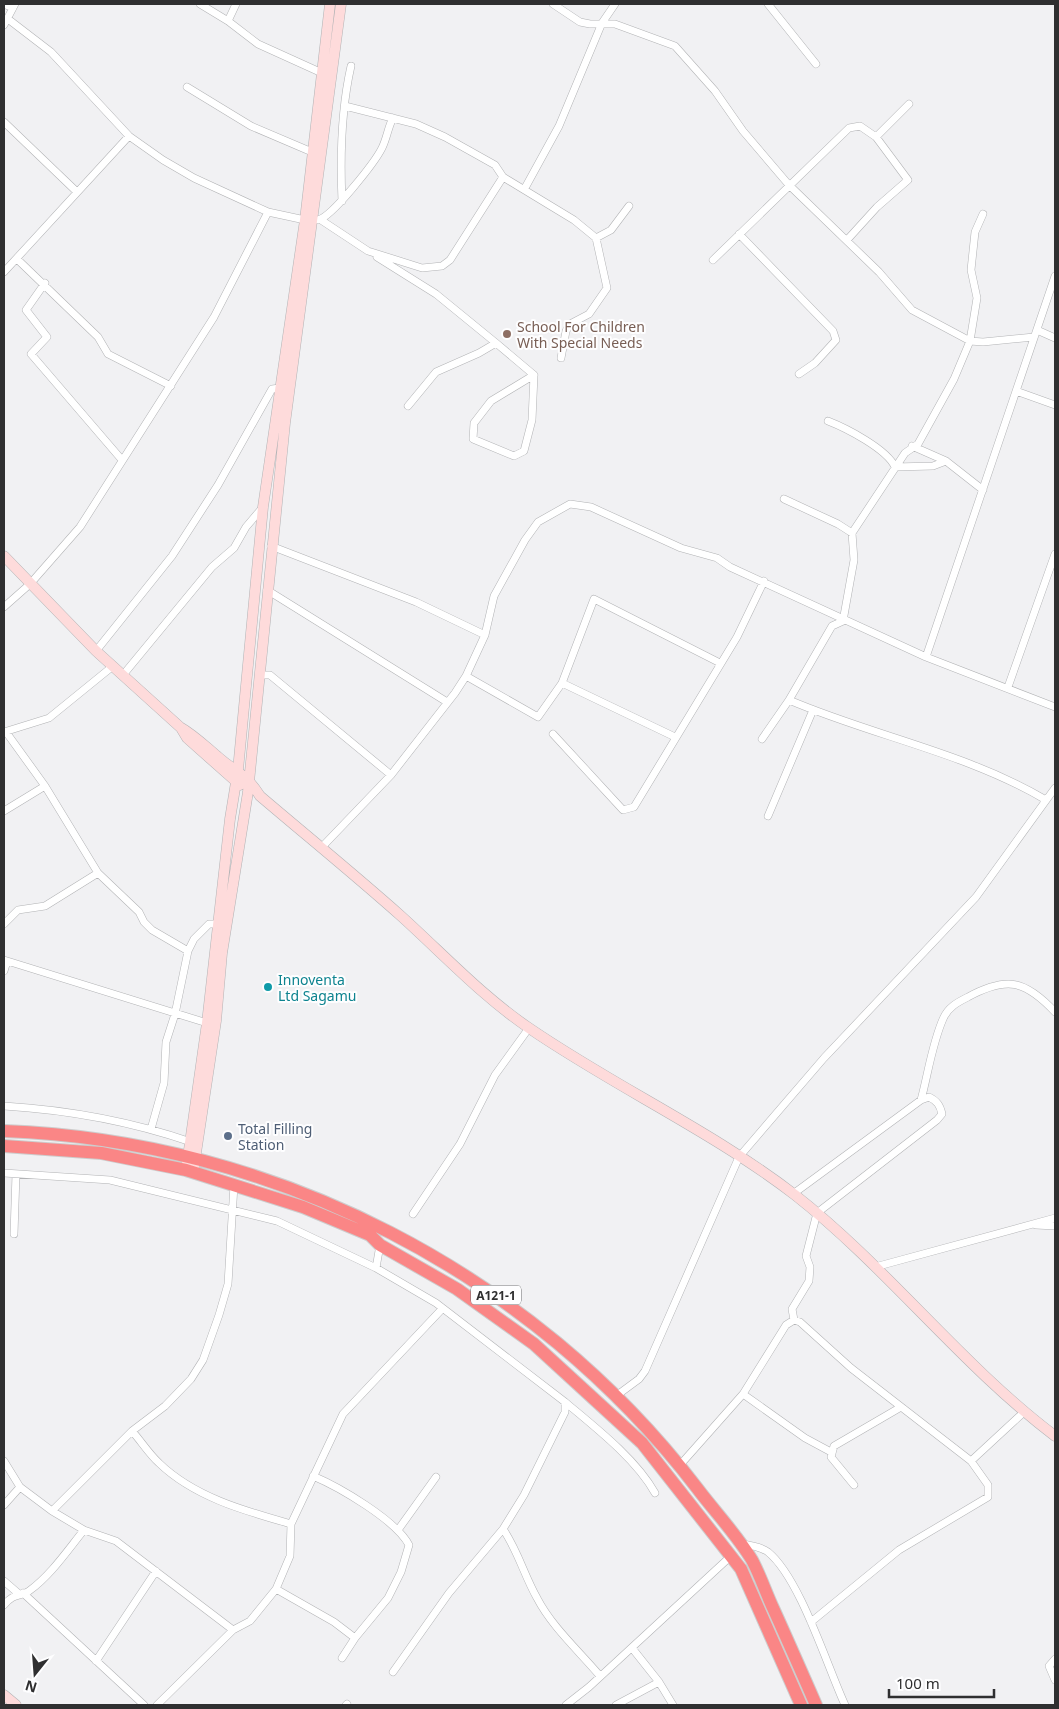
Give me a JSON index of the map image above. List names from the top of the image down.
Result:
{
  "streets": {
    "highway": ["A121-1"]
  },
  "places": ["School For Children With Special Needs", "Innoventa Ltd Sagamu", "Total Filling Station"],
  "scale_bar": "100 m",
  "north": "bottom"
}
